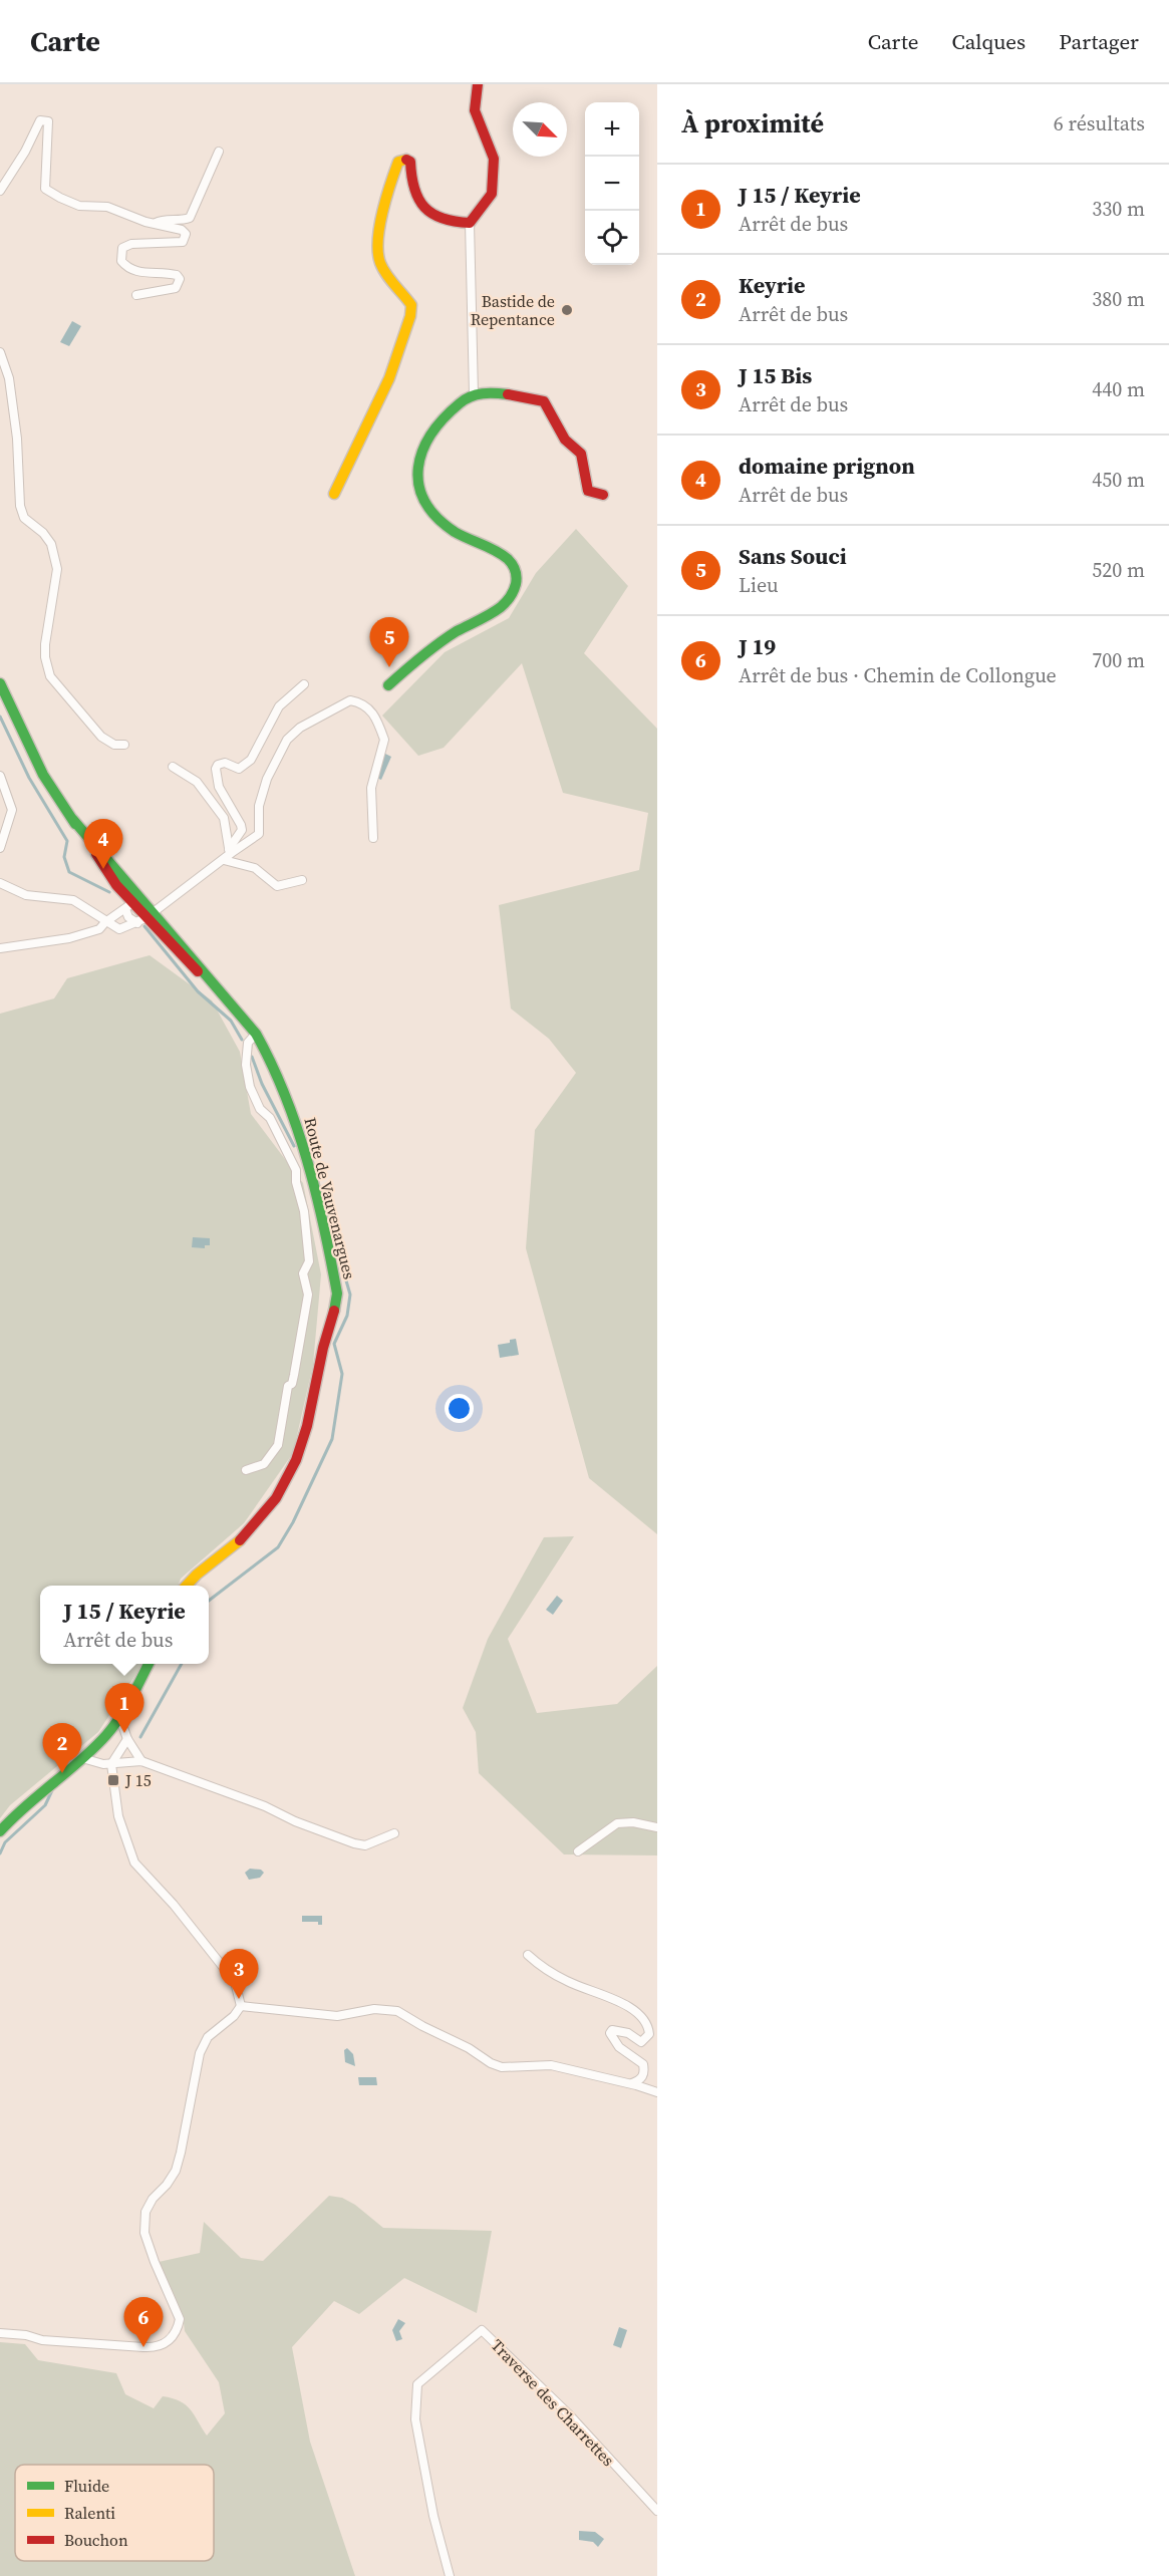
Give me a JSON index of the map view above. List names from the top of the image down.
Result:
{
  "streets": {
    "main road": ["Route de Vauvenargues"],
    "street": ["Traverse des Charrettes"]
  },
  "places": {
    "other": ["Bastide de Repentance"],
    "transit": ["J 15"]
  },
  "legend": ["Fluide", "Ralenti", "Bouchon"],
  "north": "bottom right",
  "page": {
    "header": "Carte",
    "nav": ["Carte", "Calques", "Partager"],
    "heading": ["À proximité", "6 résultats"],
    "map_buttons": ["+", "−"],
    "list": [
      {
        "mark": "1",
        "name": "J 15 / Keyrie",
        "note": "Arrêt de bus",
        "value": "330 m"
      },
      {
        "mark": "2",
        "name": "Keyrie",
        "note": "Arrêt de bus",
        "value": "380 m"
      },
      {
        "mark": "3",
        "name": "J 15 Bis",
        "note": "Arrêt de bus",
        "value": "440 m"
      },
      {
        "mark": "4",
        "name": "domaine prignon",
        "note": "Arrêt de bus",
        "value": "450 m"
      },
      {
        "mark": "5",
        "name": "Sans Souci",
        "note": "Lieu",
        "value": "520 m"
      },
      {
        "mark": "6",
        "name": "J 19",
        "note": "Arrêt de bus · Chemin de Collongue",
        "value": "700 m"
      }
    ],
    "pins": [
      "5",
      "4",
      "1",
      "2",
      "3",
      "6"
    ],
    "popup": ["J 15 / Keyrie", "Arrêt de bus"]
  }
}
